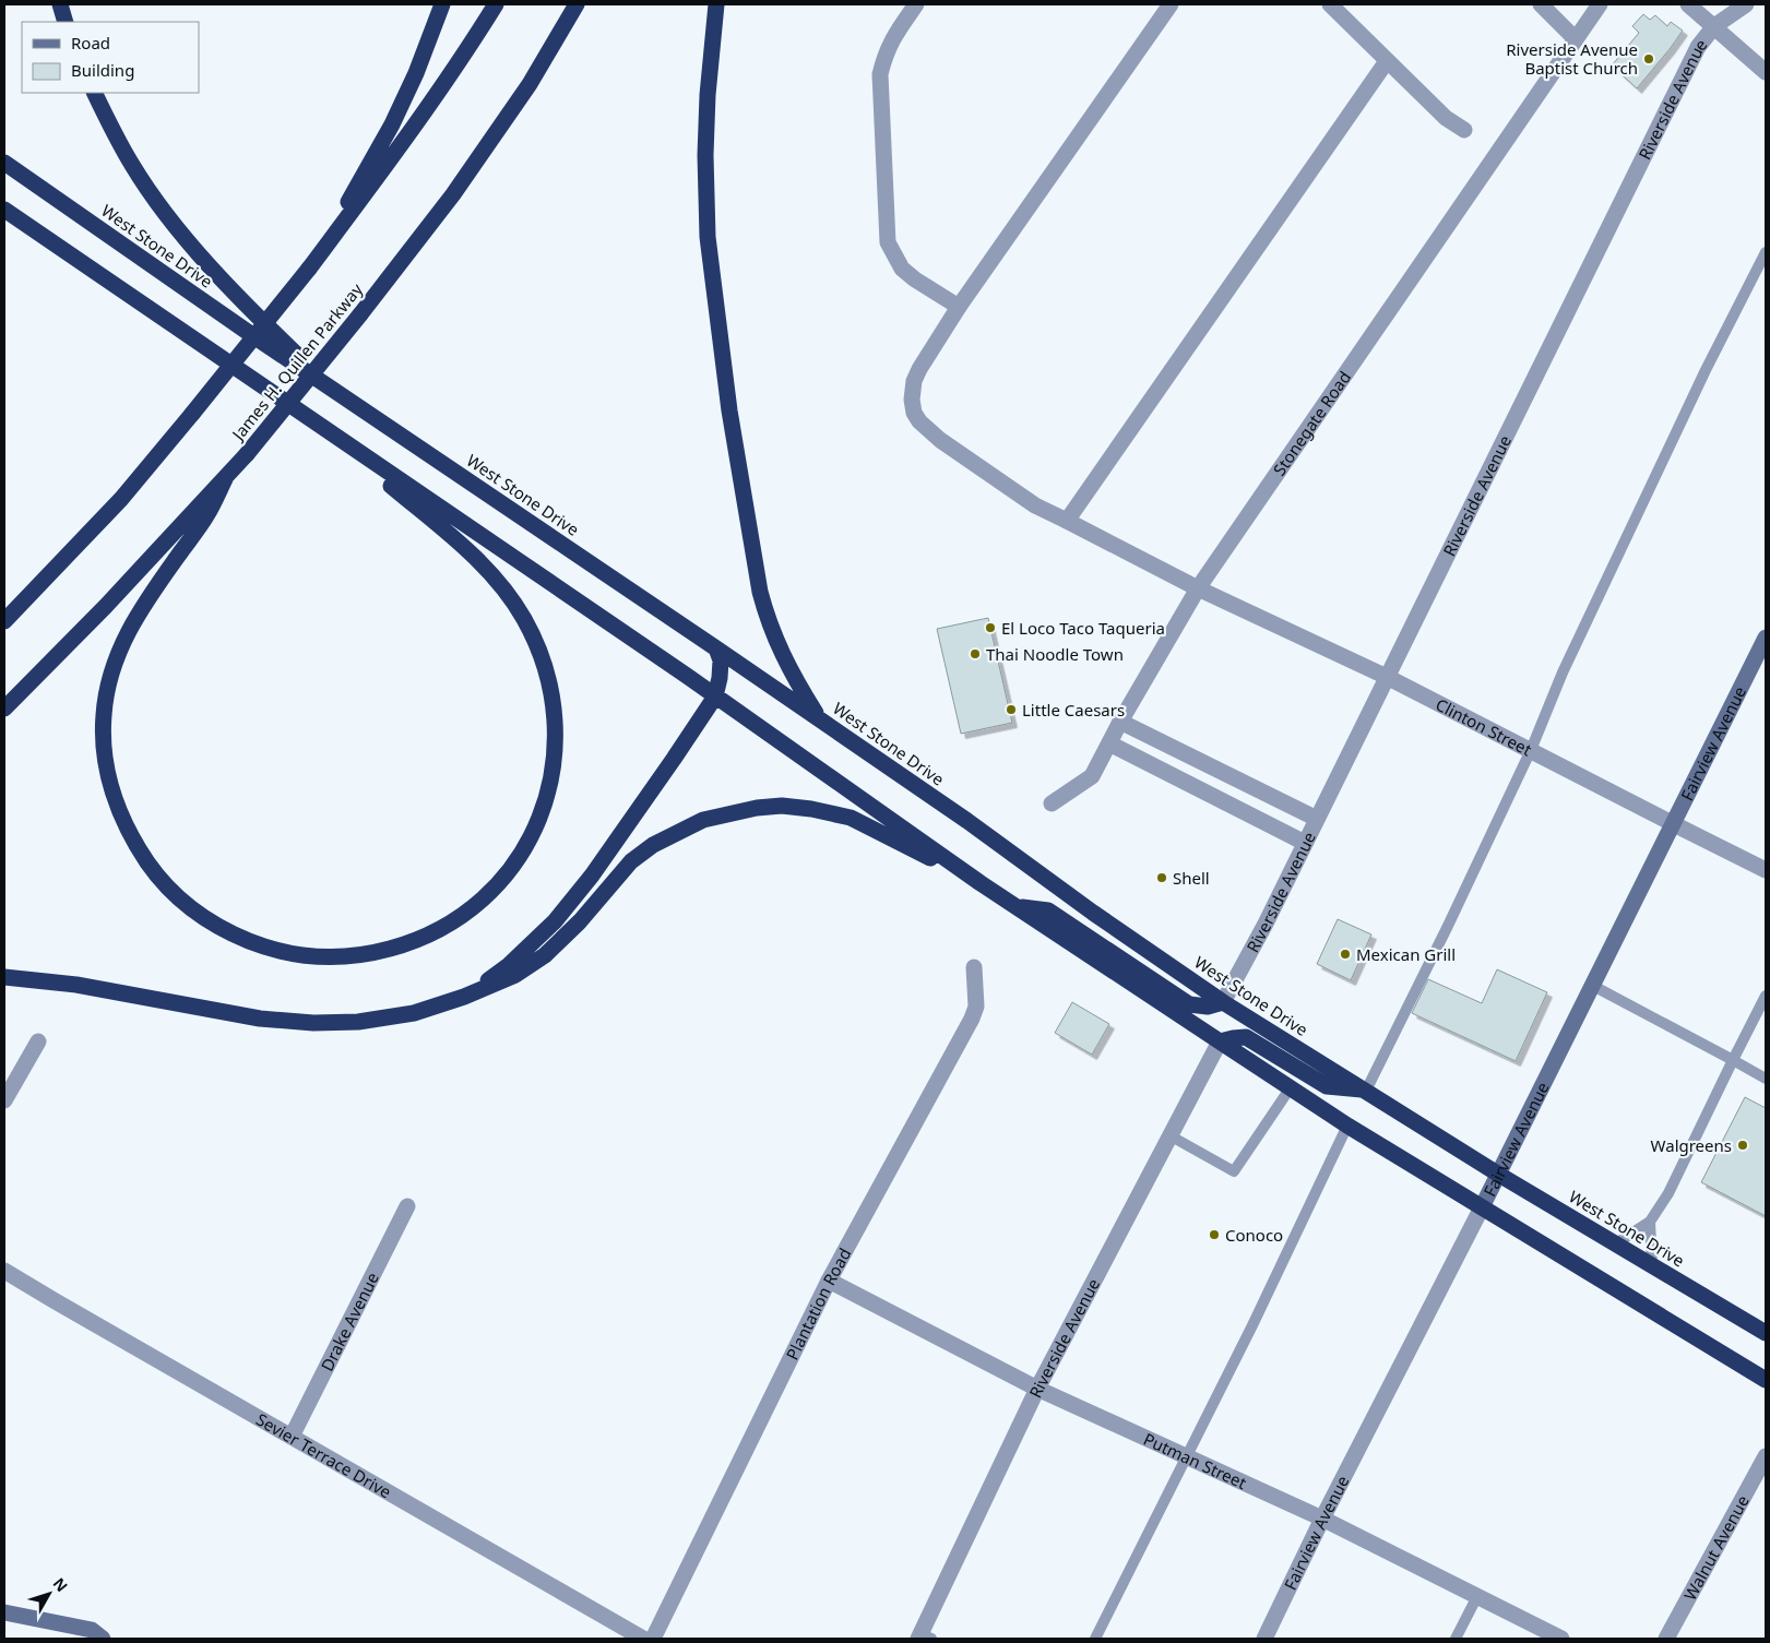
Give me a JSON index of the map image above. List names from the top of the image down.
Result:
{
  "streets": {
    "highway": ["West Stone Drive", "James H. Quillen Parkway"],
    "street": [
      "Riverside Avenue",
      "Stonegate Road",
      "Clinton Street",
      "Fairview Avenue",
      "Plantation Road",
      "Drake Avenue",
      "Sevier Terrace Drive",
      "Putman Street",
      "Walnut Avenue"
    ]
  },
  "crossings": [
    ["Riverside Avenue", "West Stone Drive"],
    ["Riverside Avenue", "Clinton Street"],
    ["Riverside Avenue", "Putman Street"],
    ["West Stone Drive", "Fairview Avenue"],
    ["Stonegate Road", "Clinton Street"],
    ["Clinton Street", "Fairview Avenue"],
    ["Fairview Avenue", "Putman Street"],
    ["Plantation Road", "Putman Street"],
    ["Drake Avenue", "Sevier Terrace Drive"]
  ],
  "places": [
    "Riverside Avenue Baptist Church",
    "El Loco Taco Taqueria",
    "Thai Noodle Town",
    "Little Caesars",
    "Shell",
    "Mexican Grill",
    "Walgreens",
    "Conoco"
  ],
  "legend": ["Road", "Building"],
  "north": "top right"
}
